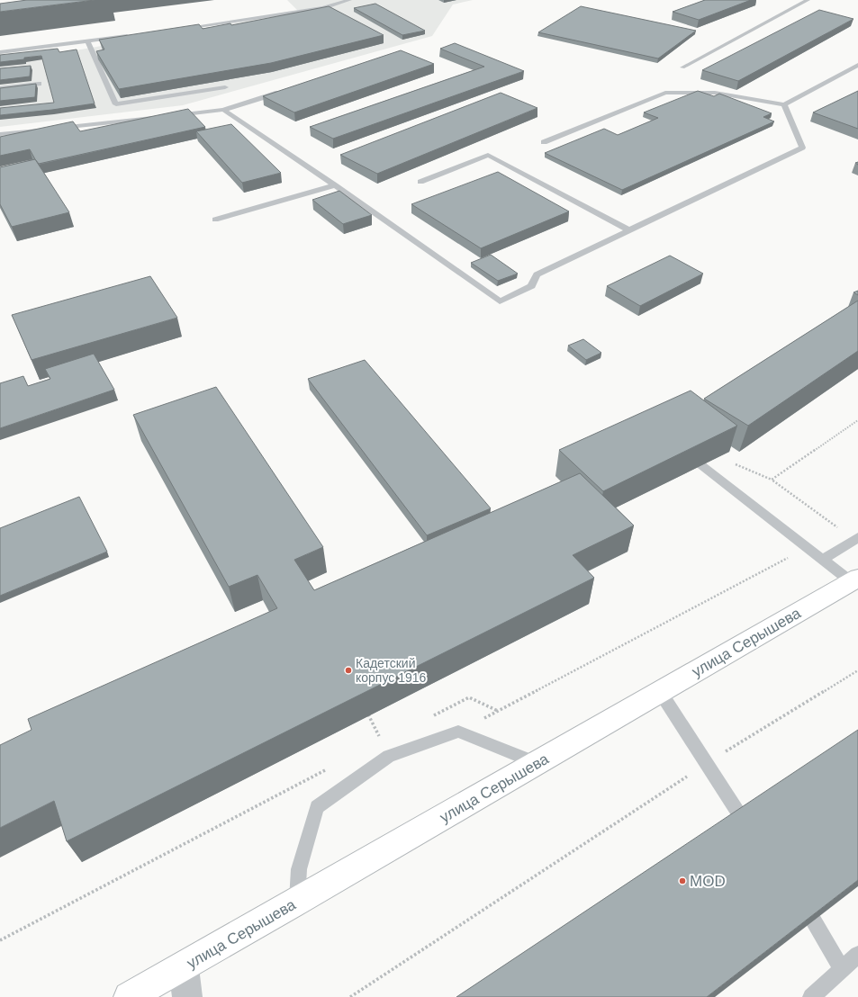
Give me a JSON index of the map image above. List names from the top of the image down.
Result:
{
  "streets": {
    "main road": ["улица Серышева"]
  },
  "places": ["Кадетский корпус 1916", "MOD"]
}
